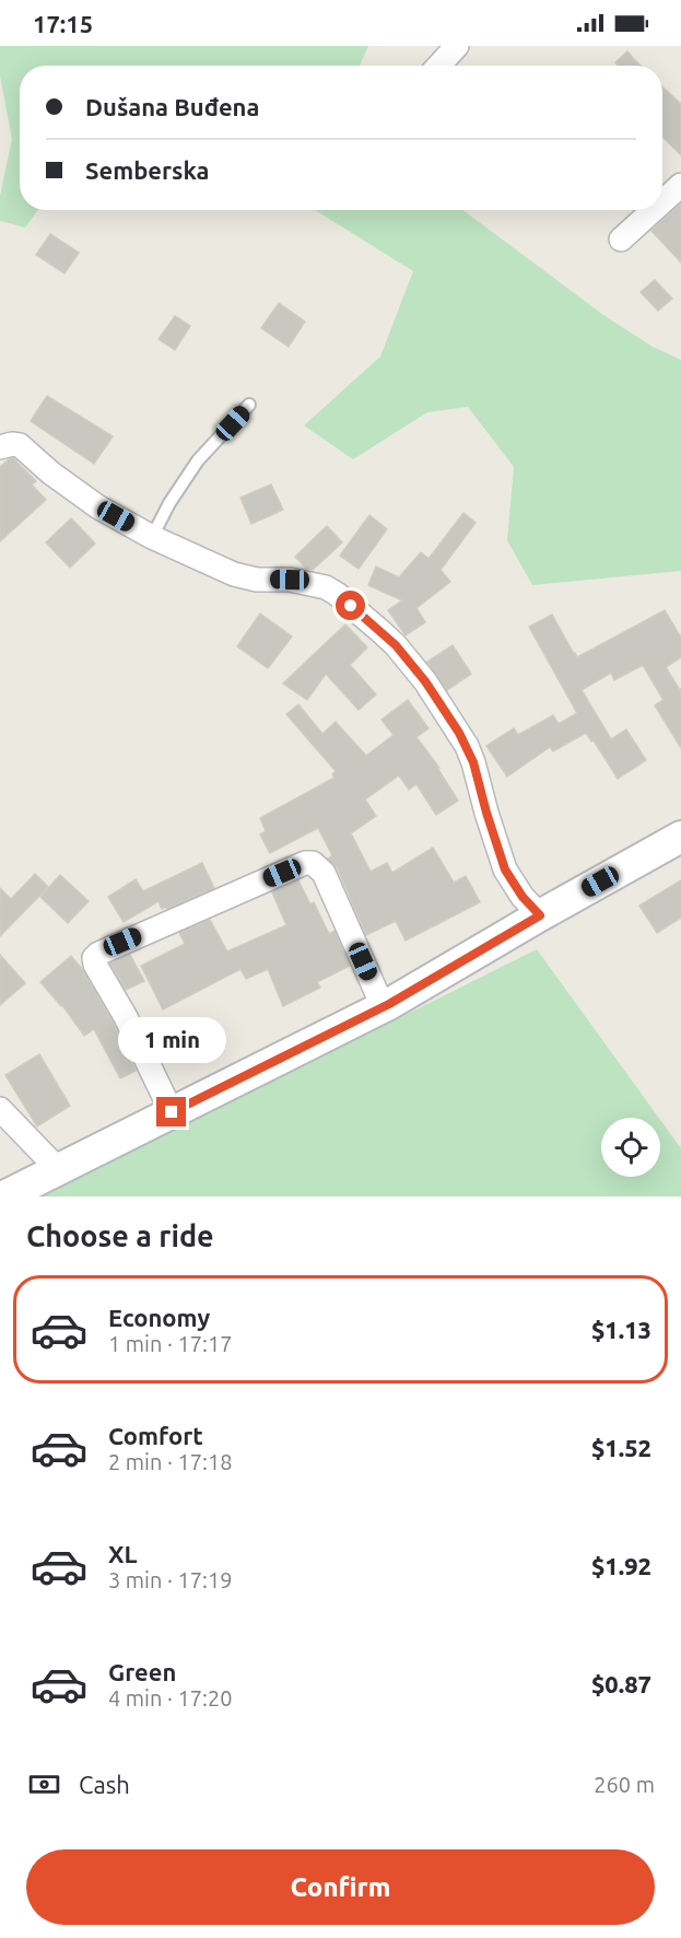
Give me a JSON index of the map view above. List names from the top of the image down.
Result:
{
  "page": {
    "status": "17:15",
    "banner": ["Dušana Buđena", "Semberska"],
    "bubble": "1 min",
    "heading": "Choose a ride",
    "list": [
      {
        "name": "Economy",
        "note": "1 min · 17:17",
        "value": "$1.13"
      },
      {
        "name": "Comfort",
        "note": "2 min · 17:18",
        "value": "$1.52"
      },
      {
        "name": "XL",
        "note": "3 min · 17:19",
        "value": "$1.92"
      },
      {
        "name": "Green",
        "note": "4 min · 17:20",
        "value": "$0.87"
      }
    ],
    "pay": ["Cash", "260 m"],
    "buttons": "Confirm"
  }
}
